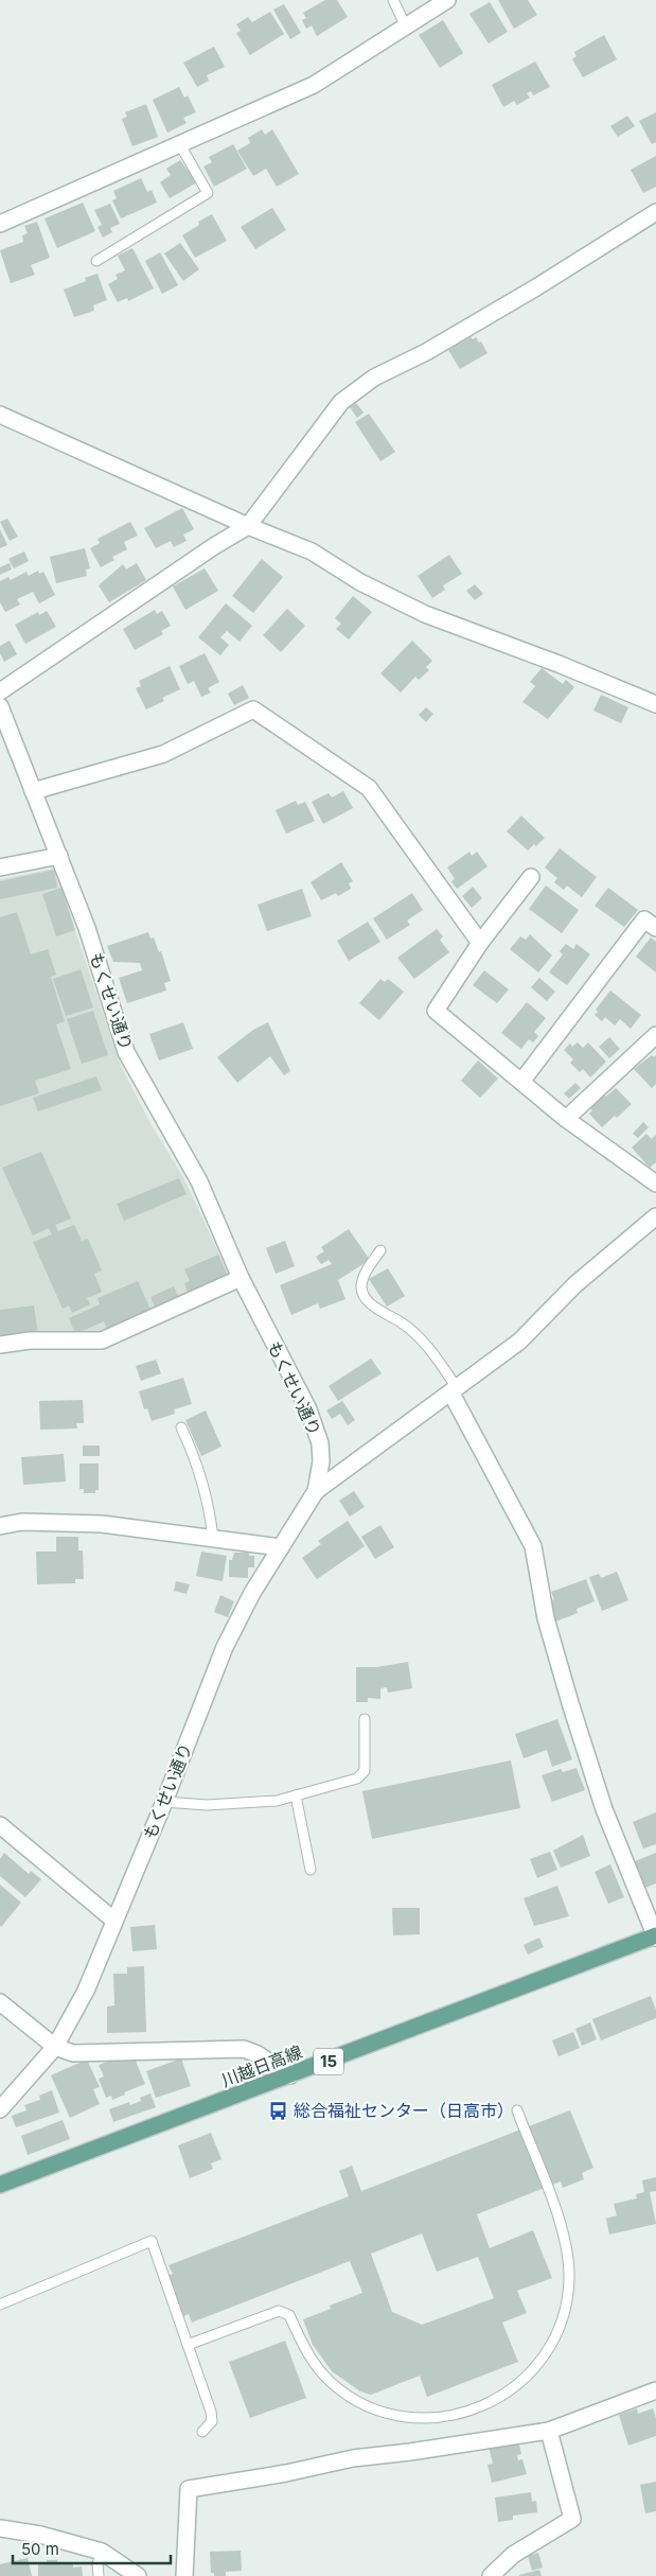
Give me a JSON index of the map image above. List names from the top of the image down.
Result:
{
  "streets": {
    "main road": ["15", "川越日高線"],
    "street": ["もくせい通り"]
  },
  "places": {
    "bus stop": ["総合福祉センター（日高市）"]
  },
  "scale_bar": "50 m"
}
